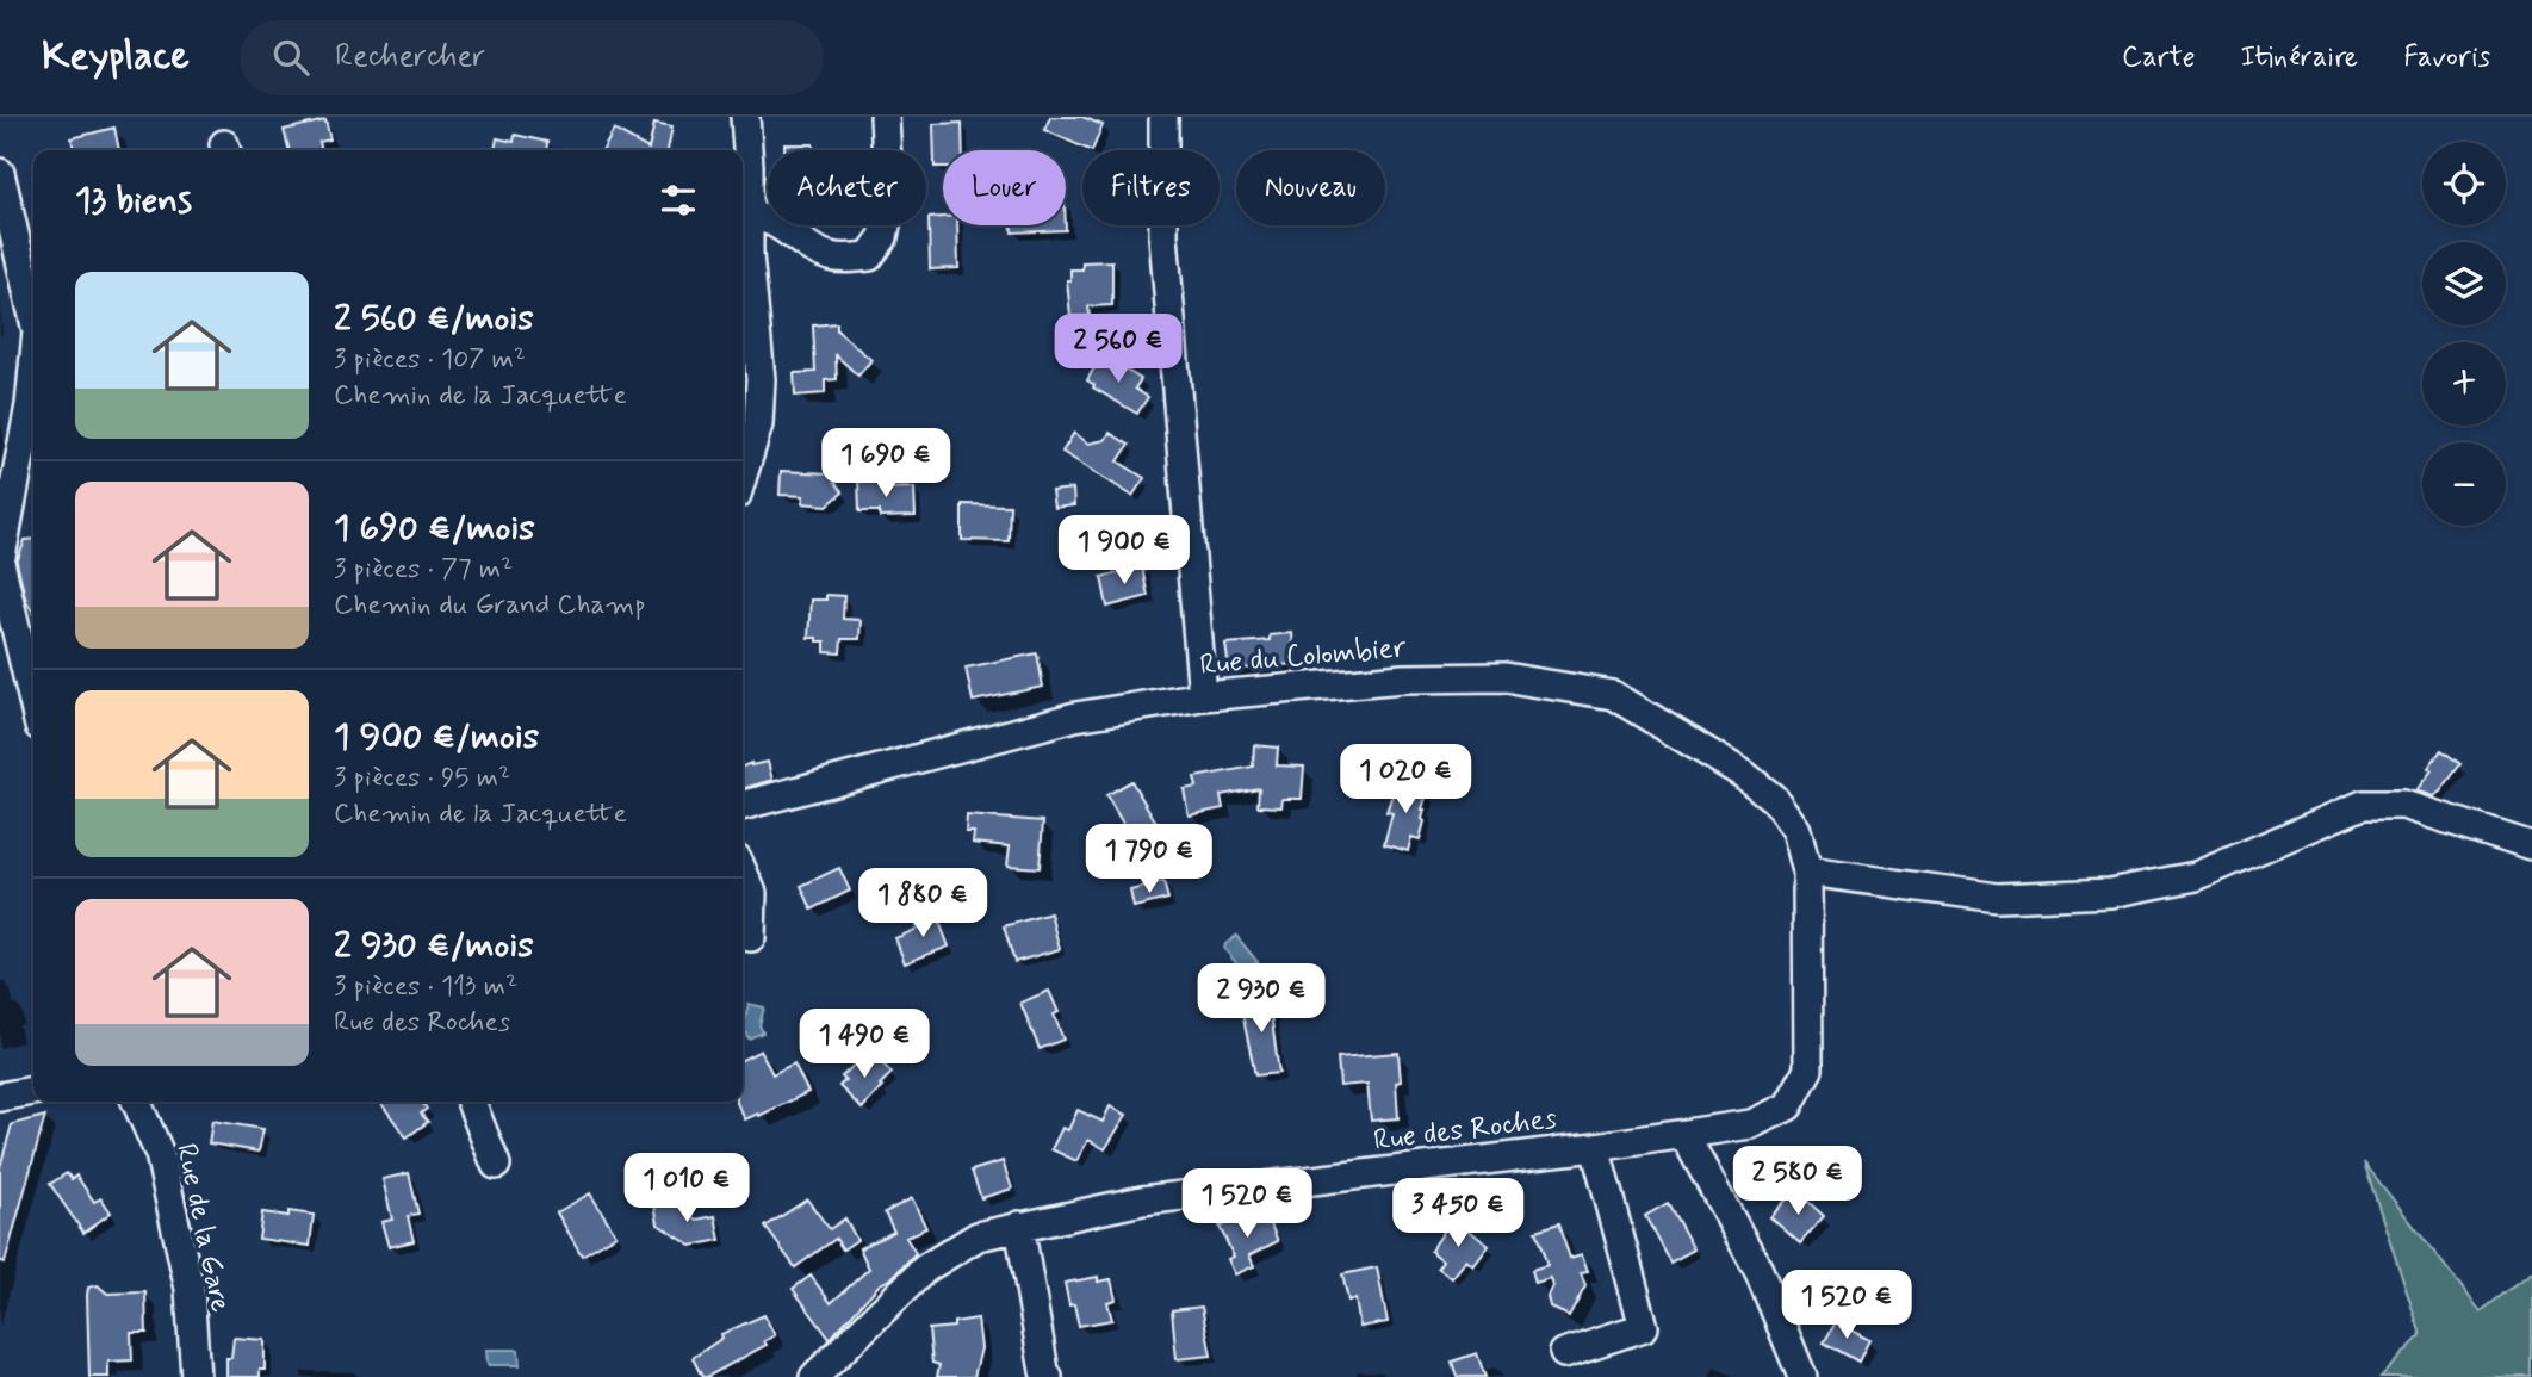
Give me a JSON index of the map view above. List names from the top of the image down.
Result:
{
  "streets": {
    "street": ["Rue du Colombier", "Rue des Roches", "Rue de la Gare"]
  },
  "crossings": [
    ["Rue du Colombier", "Rue des Roches"]
  ],
  "page": {
    "header": "Keyplace",
    "search": "Rechercher",
    "nav": ["Carte", "Itinéraire", "Favoris"],
    "map_buttons": ["+", "−"],
    "chip": [
      "Acheter",
      "Louer",
      "Filtres",
      "Nouveau"
    ],
    "heading": "13 biens",
    "list": [
      {
        "name": "2 560 €/mois",
        "note": "3 pièces · 107 m² · Chemin de la Jacquette"
      },
      {
        "name": "1 690 €/mois",
        "note": "3 pièces · 77 m² · Chemin du Grand Champ"
      },
      {
        "name": "1 900 €/mois",
        "note": "3 pièces · 95 m² · Chemin de la Jacquette"
      },
      {
        "name": "2 930 €/mois",
        "note": "3 pièces · 113 m² · Rue des Roches"
      }
    ],
    "price": [
      "2 560 €",
      "1 690 €",
      "1 900 €",
      "1 020 €",
      "1 790 €",
      "1 880 €",
      "2 930 €",
      "1 490 €",
      "2 580 €",
      "1 010 €",
      "1 520 €",
      "3 450 €",
      "1 520 €"
    ]
  }
}
